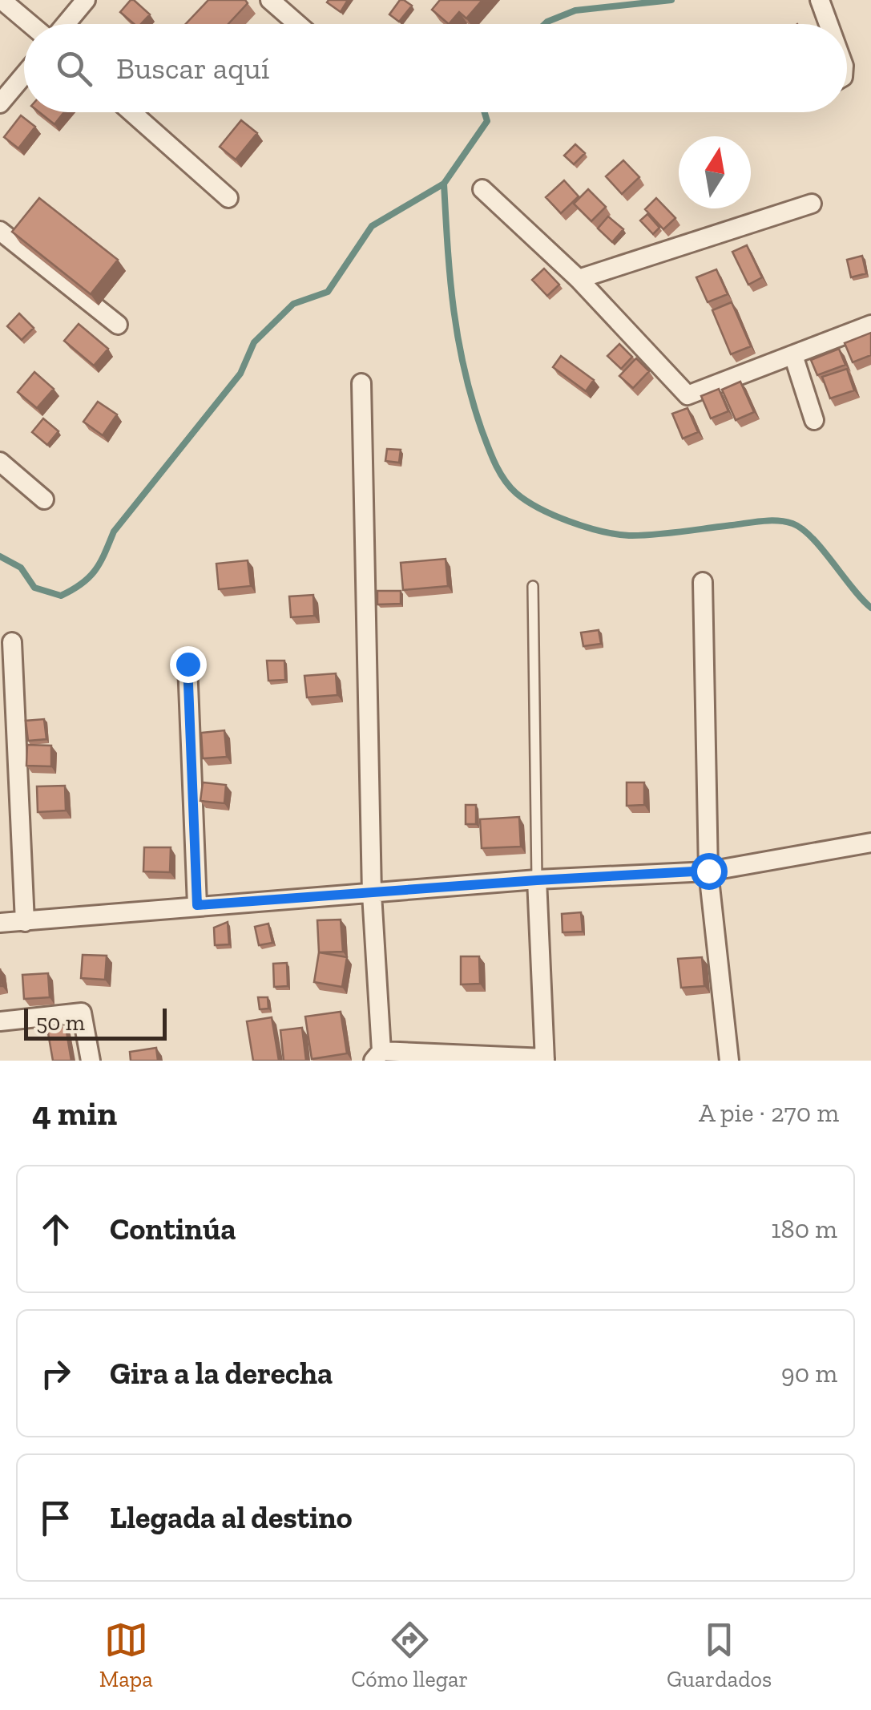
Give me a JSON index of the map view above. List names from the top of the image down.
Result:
{
  "scale_bar": "50 m",
  "north": "top",
  "page": {
    "search": "Buscar aquí",
    "scale": "50 m",
    "heading": ["4 min", "A pie · 270 m"],
    "list": [
      ["Continúa", "180 m"],
      ["Gira a la derecha", "90 m"],
      "Llegada al destino"
    ],
    "nav": ["Mapa", "Cómo llegar", "Guardados"]
  }
}
